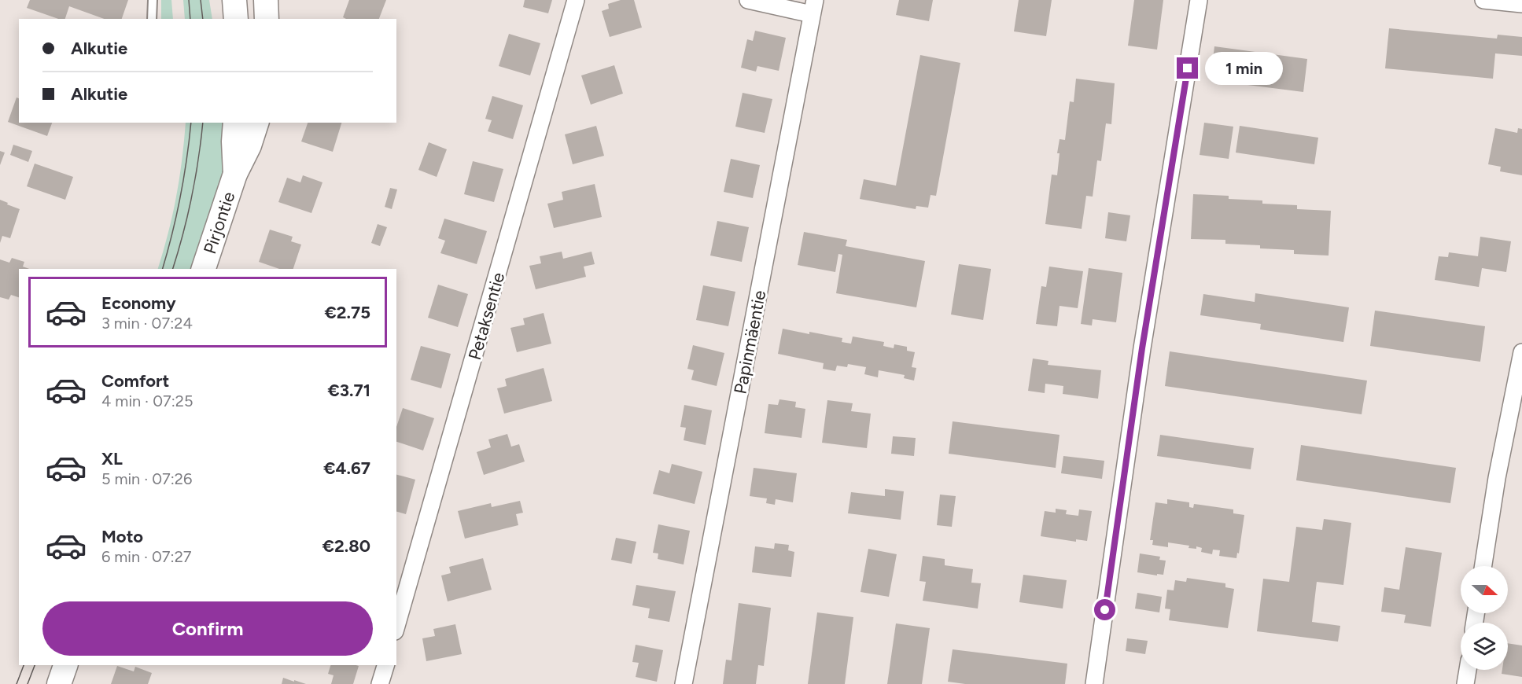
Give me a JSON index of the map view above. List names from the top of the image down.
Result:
{
  "streets": {
    "main road": ["Pirjontie"],
    "street": ["Petaksentie", "Papinmäentie"]
  },
  "north": "right",
  "page": {
    "banner": ["Alkutie", "Alkutie"],
    "bubble": "1 min",
    "list": [
      {
        "name": "Economy",
        "note": "3 min · 07:24",
        "value": "€2.75"
      },
      {
        "name": "Comfort",
        "note": "4 min · 07:25",
        "value": "€3.71"
      },
      {
        "name": "XL",
        "note": "5 min · 07:26",
        "value": "€4.67"
      },
      {
        "name": "Moto",
        "note": "6 min · 07:27",
        "value": "€2.80"
      }
    ],
    "buttons": "Confirm"
  }
}
